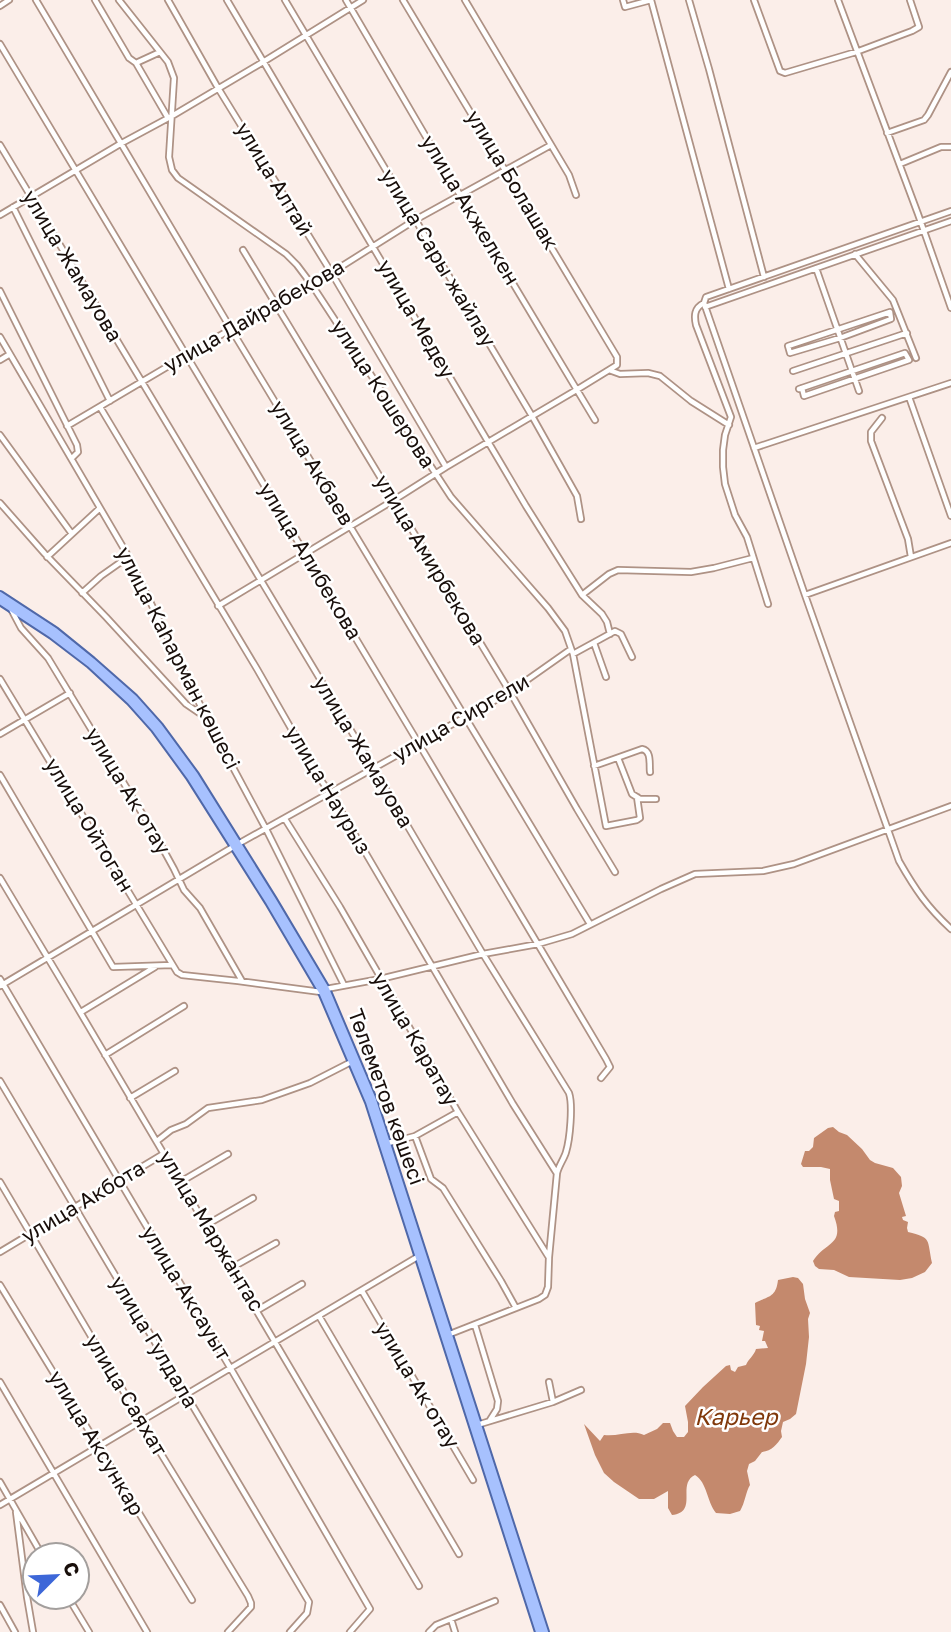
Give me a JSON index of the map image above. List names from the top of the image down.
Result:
{
  "streets": {
    "main road": ["Төлеметов көшесі"],
    "street": [
      "улица Алтай",
      "улица Болашак",
      "улица Акжелкен",
      "улица Сары жайлау",
      "улица Жамауова",
      "улица Дайрабекова",
      "улица Медеу",
      "улица Кошерова",
      "улица Акбаев",
      "улица Амирбекова",
      "улица Алибекова",
      "улица Каһарман көшесі",
      "улица Сиргели",
      "улица Наурыз",
      "улица Ак отау",
      "улица Ойтоган",
      "улица Каратау",
      "улица Акбота",
      "улица Маржантас",
      "улица Аксауыт",
      "улица Гулдала",
      "улица Саяхат",
      "улица Аксункар"
    ]
  },
  "crossings": [
    ["улица Алтай", "улица Дайрабекова"],
    ["улица Болашак", "улица Дайрабекова"],
    ["улица Акжелкен", "улица Дайрабекова"],
    ["улица Сары жайлау", "улица Дайрабекова"],
    ["улица Жамауова", "улица Дайрабекова"],
    ["улица Жамауова", "улица Сиргели"],
    ["улица Жамауова", "улица Наурыз"],
    ["улица Жамауова", "улица Каратау"],
    ["улица Жамауова", "Төлеметов көшесі"],
    ["улица Дайрабекова", "улица Медеу"],
    ["улица Дайрабекова", "улица Кошерова"],
    ["улица Дайрабекова", "улица Акбаев"],
    ["улица Дайрабекова", "улица Амирбекова"],
    ["улица Дайрабекова", "улица Алибекова"],
    ["улица Дайрабекова", "улица Наурыз"],
    ["улица Медеу", "улица Сиргели"],
    ["улица Кошерова", "улица Сиргели"],
    ["улица Акбаев", "улица Сиргели"],
    ["улица Амирбекова", "улица Сиргели"],
    ["улица Алибекова", "улица Сиргели"],
    ["улица Каһарман көшесі", "улица Сиргели"],
    ["улица Сиргели", "улица Наурыз"],
    ["улица Сиргели", "улица Ак отау"],
    ["улица Сиргели", "улица Ойтоган"],
    ["улица Сиргели", "улица Каратау"],
    ["улица Сиргели", "Төлеметов көшесі"],
    ["улица Сиргели", "улица Маржантас"],
    ["улица Сиргели", "улица Аксауыт"],
    ["улица Ак отау", "улица Ойтоган"],
    ["улица Ак отау", "Төлеметов көшесі"],
    ["Төлеметов көшесі", "улица Акбота"],
    ["улица Акбота", "улица Маржантас"],
    ["улица Акбота", "улица Аксауыт"],
    ["улица Акбота", "улица Гулдала"],
    ["улица Акбота", "улица Саяхат"]
  ],
  "water": ["Карьер"],
  "north": "top right"
}
